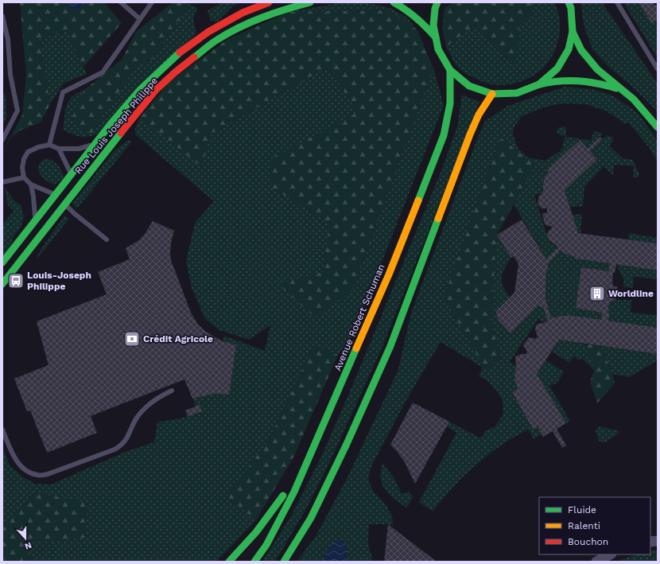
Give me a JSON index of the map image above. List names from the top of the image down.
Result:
{
  "streets": {
    "main road": ["Rue Louis Joseph Philippe", "Avenue Robert Schuman"]
  },
  "places": {
    "bus stop": ["Louis-Joseph Philippe"],
    "building": ["Worldline"],
    "bank": ["Crédit Agricole"]
  },
  "legend": ["Fluide", "Ralenti", "Bouchon"],
  "north": "bottom"
}
